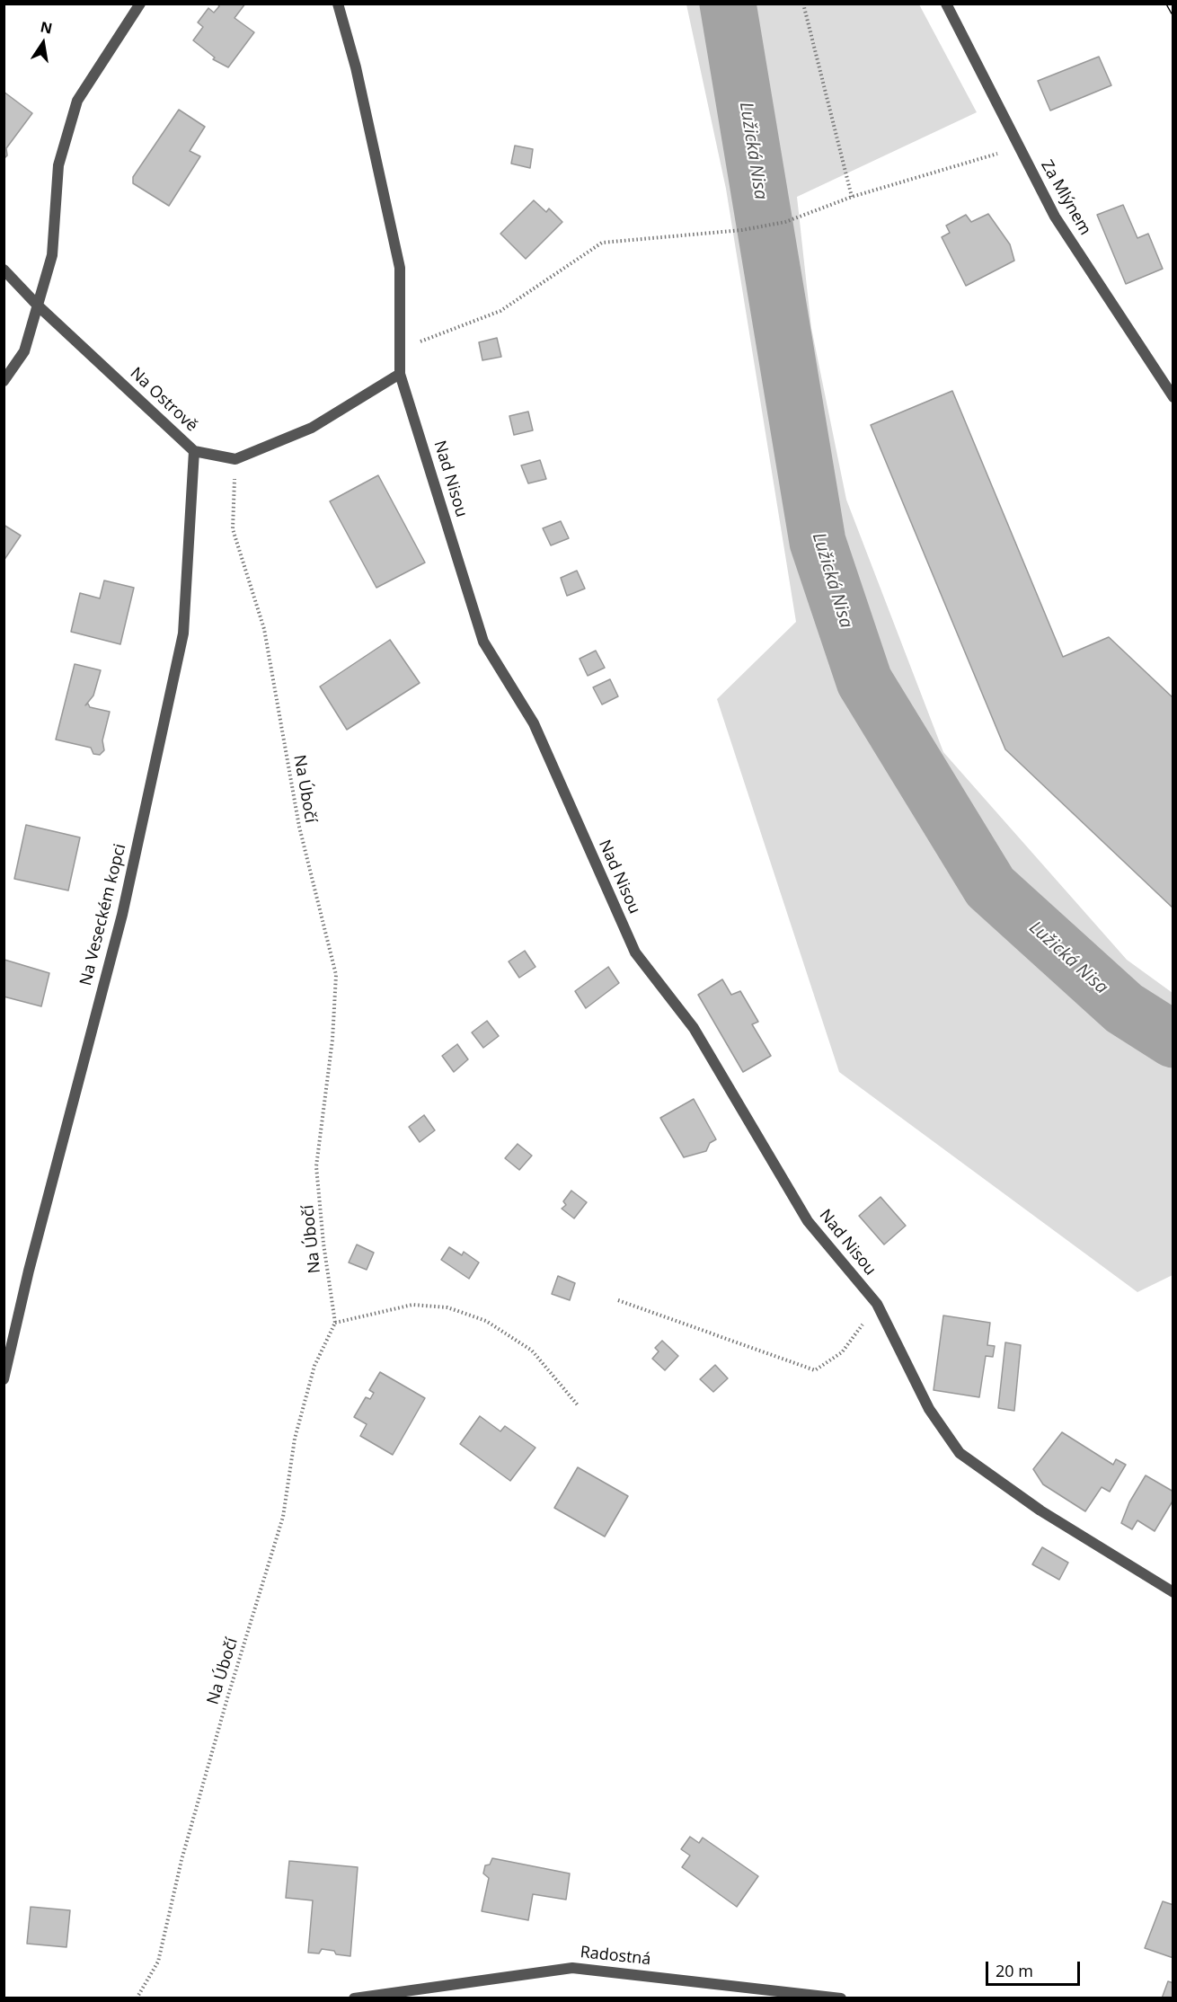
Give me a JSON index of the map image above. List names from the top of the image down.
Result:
{
  "streets": {
    "street": [
      "Za Mlýnem",
      "Na Ostrově",
      "Nad Nisou",
      "Na Veseckém kopci",
      "Radostná"
    ],
    "path": ["Na Úbočí"]
  },
  "crossings": [
    ["Na Ostrově", "Na Úbočí"],
    ["Na Ostrově", "Na Veseckém kopci"]
  ],
  "water": ["Lužická Nisa"],
  "scale_bar": "20 m",
  "north": "top"
}
